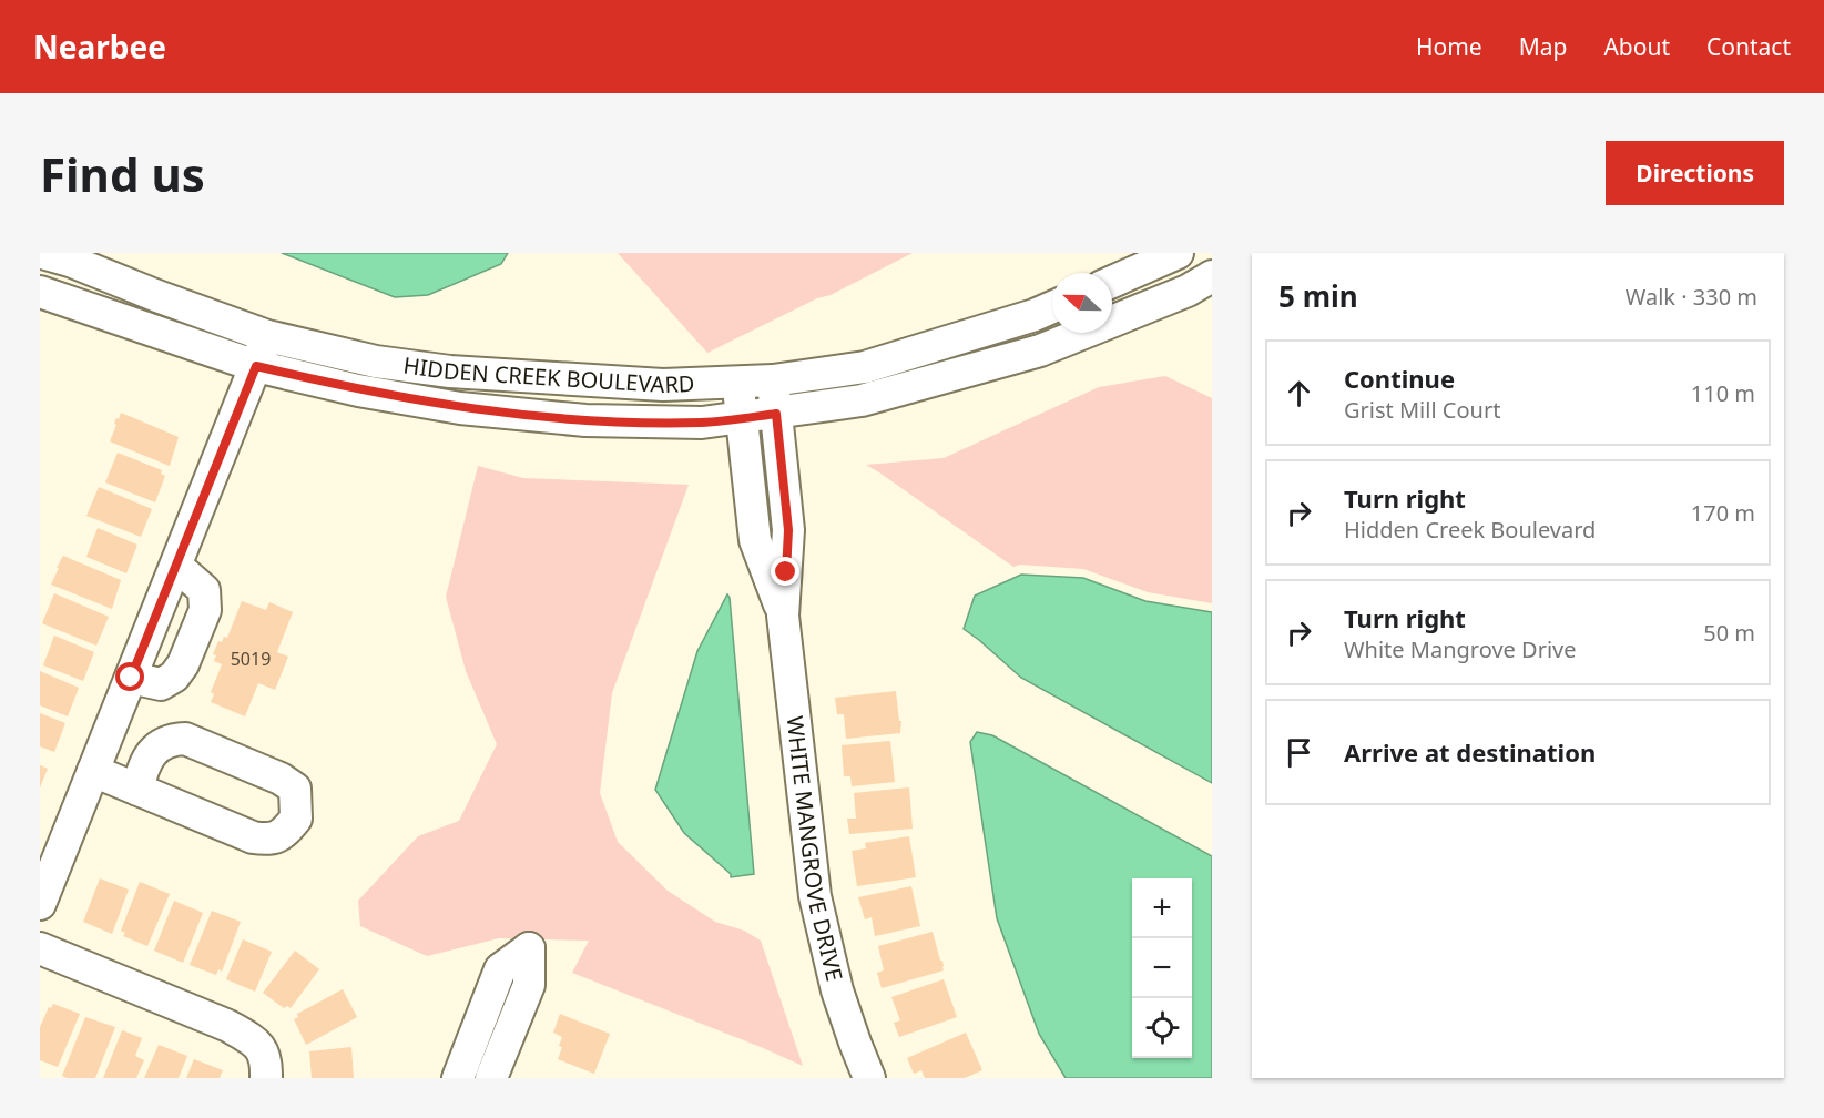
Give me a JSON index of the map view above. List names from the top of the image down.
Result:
{
  "streets": {
    "street": ["HIDDEN CREEK BOULEVARD", "WHITE MANGROVE DRIVE"]
  },
  "crossings": [
    ["HIDDEN CREEK BOULEVARD", "WHITE MANGROVE DRIVE"]
  ],
  "house_numbers": ["5019"],
  "north": "left",
  "page": {
    "header": "Nearbee",
    "nav": [
      "Home",
      "Map",
      "About",
      "Contact"
    ],
    "buttons": "Directions",
    "title": "Find us",
    "heading": ["5 min", "Walk · 330 m"],
    "list": [
      ["Continue", "Grist Mill Court", "110 m"],
      ["Turn right", "Hidden Creek Boulevard", "170 m"],
      ["Turn right", "White Mangrove Drive", "50 m"],
      "Arrive at destination"
    ],
    "map_buttons": ["+", "−"]
  }
}
